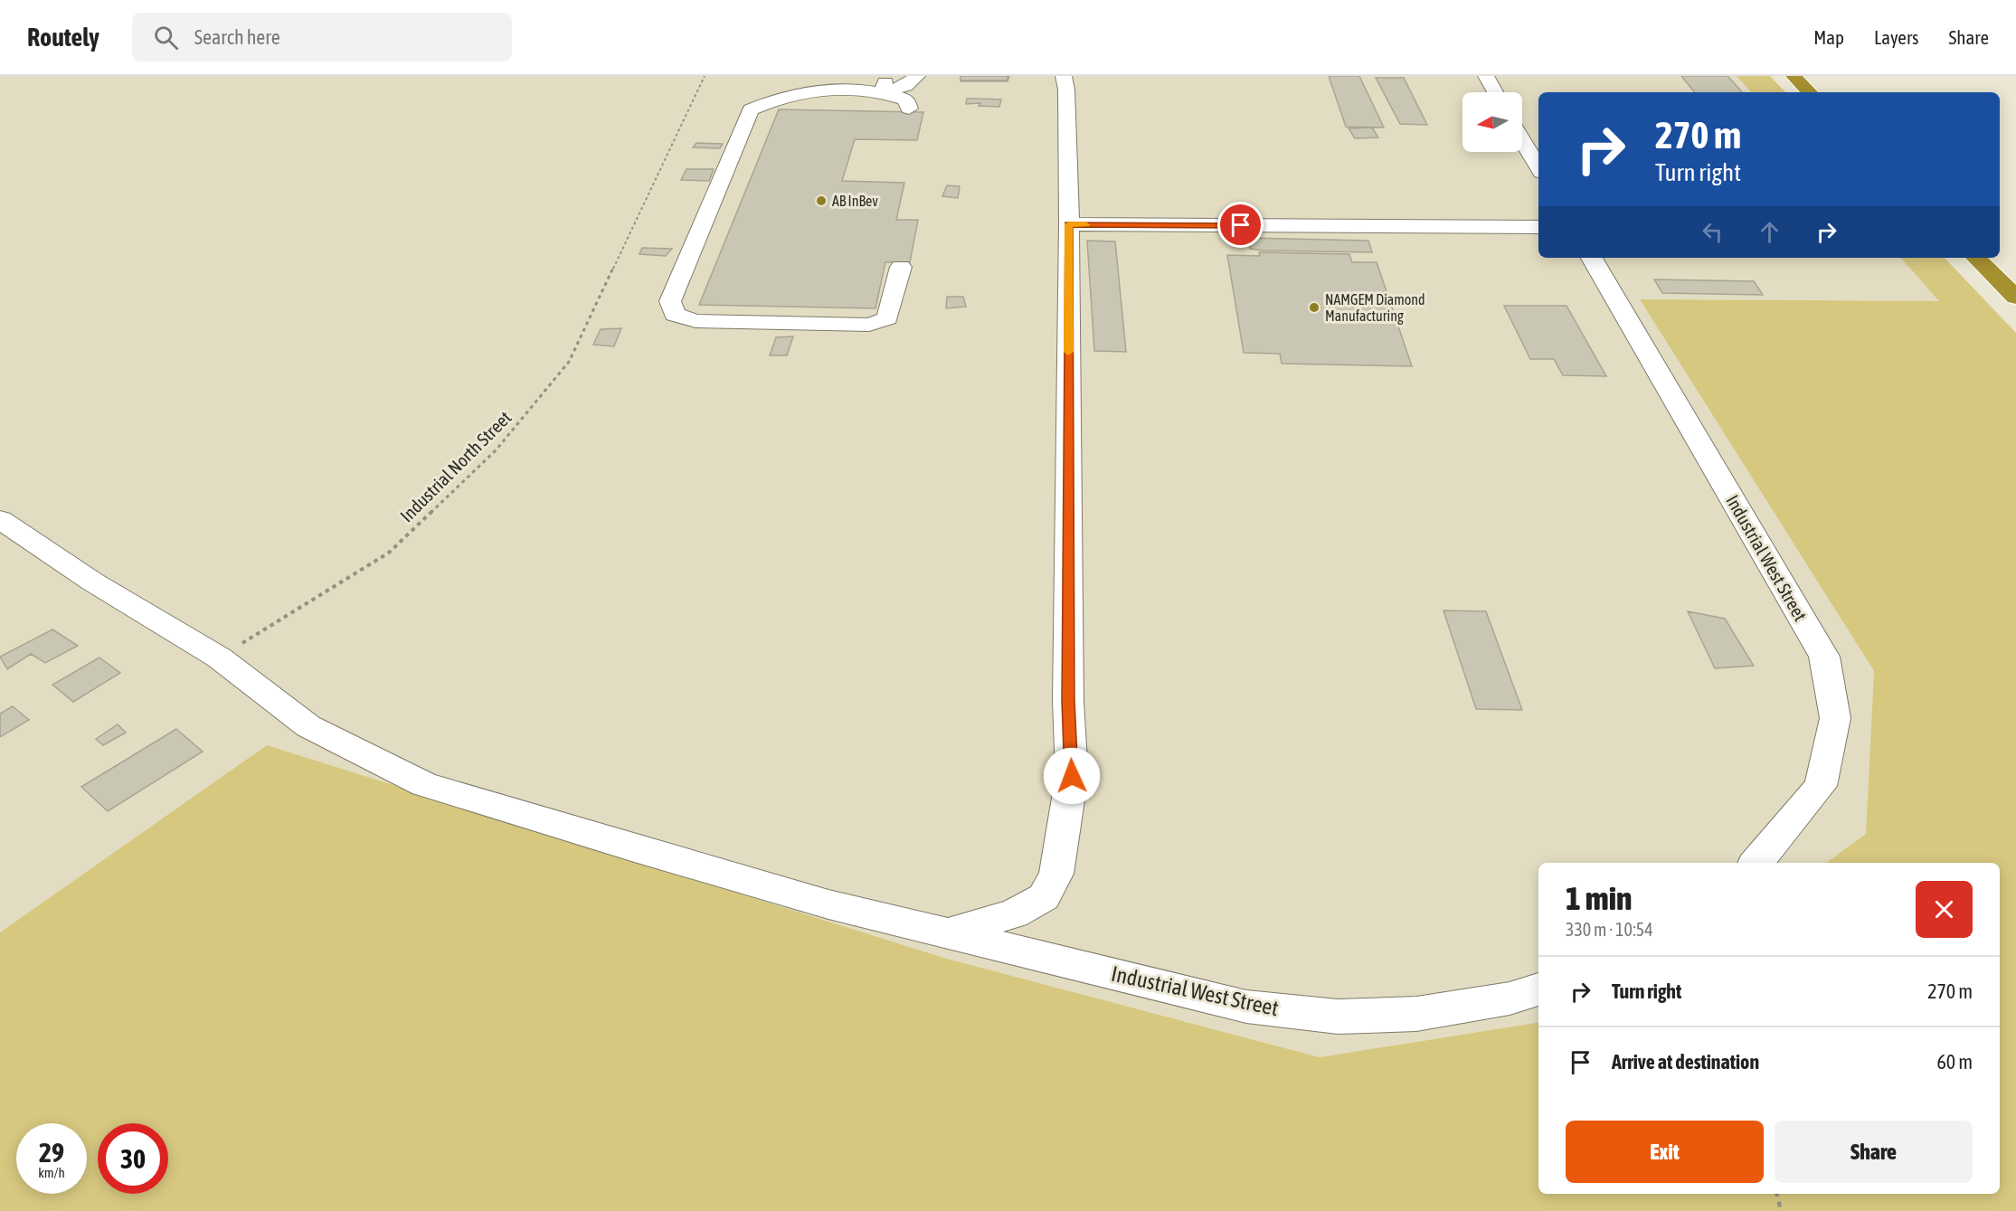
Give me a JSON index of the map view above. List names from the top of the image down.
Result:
{
  "streets": {
    "street": ["Industrial West Street"],
    "path": ["Industrial North Street"]
  },
  "crossings": [
    ["Industrial North Street", "Industrial West Street"]
  ],
  "places": ["AB InBev", "NAMGEM Diamond Manufacturing"],
  "north": "left",
  "page": {
    "header": "Routely",
    "search": "Search here",
    "nav": ["Map", "Layers", "Share"],
    "turn": ["270 m", "Turn right"],
    "heading": ["1 min", "330 m · 10:54"],
    "list": [
      {
        "name": "Turn right",
        "value": "270 m"
      },
      {
        "name": "Arrive at destination",
        "value": "60 m"
      }
    ],
    "buttons": ["Exit", "Share"],
    "speed": "29 km/h",
    "limit": "30"
  }
}
